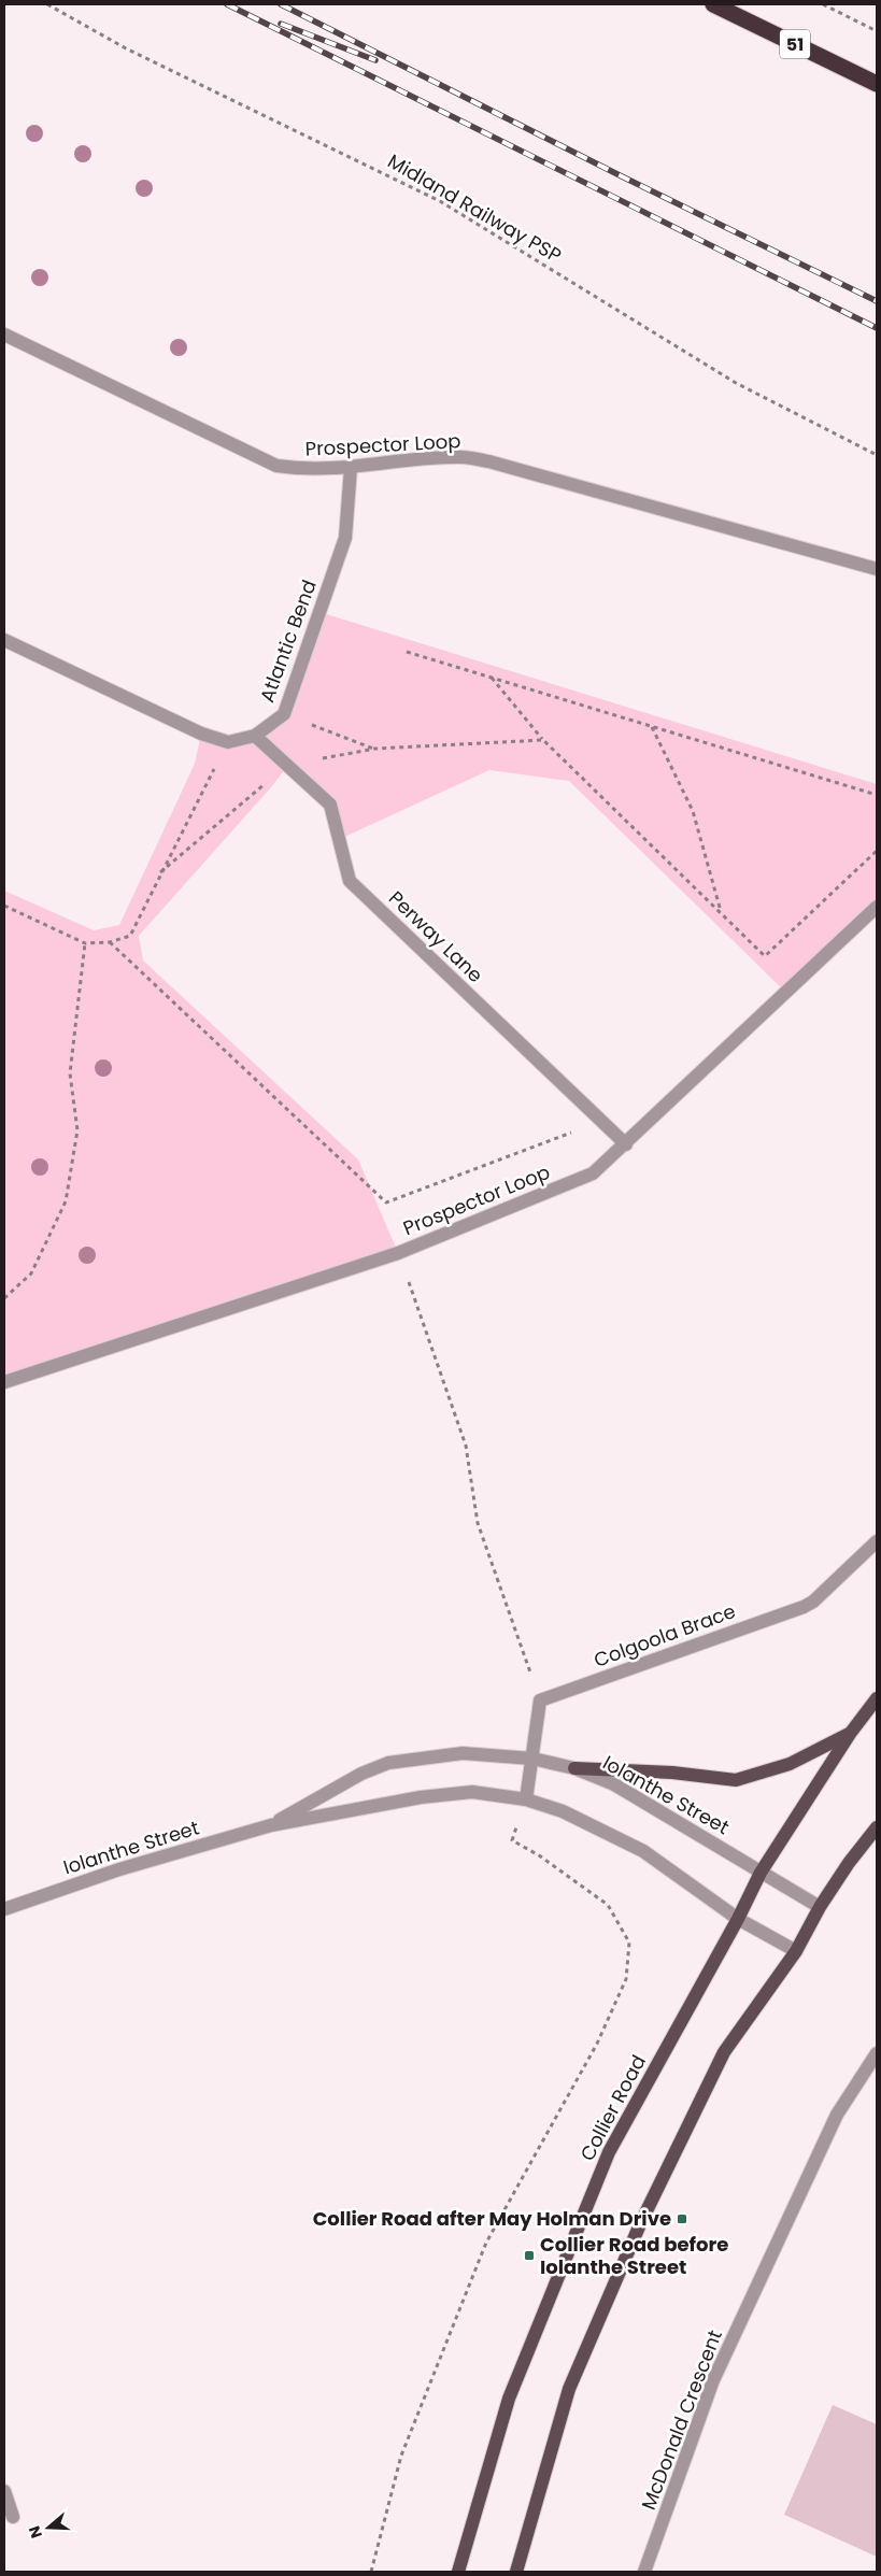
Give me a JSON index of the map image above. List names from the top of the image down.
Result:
{
  "streets": {
    "highway": ["51"],
    "main road": ["Collier Road"],
    "street": [
      "Prospector Loop",
      "Atlantic Bend",
      "Perway Lane",
      "Colgoola Brace",
      "Iolanthe Street",
      "McDonald Crescent"
    ],
    "path": ["Midland Railway PSP"]
  },
  "crossings": [
    ["Prospector Loop", "Atlantic Bend"],
    ["Prospector Loop", "Perway Lane"],
    ["Atlantic Bend", "Perway Lane"],
    ["Iolanthe Street", "Collier Road"]
  ],
  "places": {
    "transit": ["Collier Road after May Holman Drive", "Collier Road before Iolanthe Street"]
  },
  "north": "left"
}
